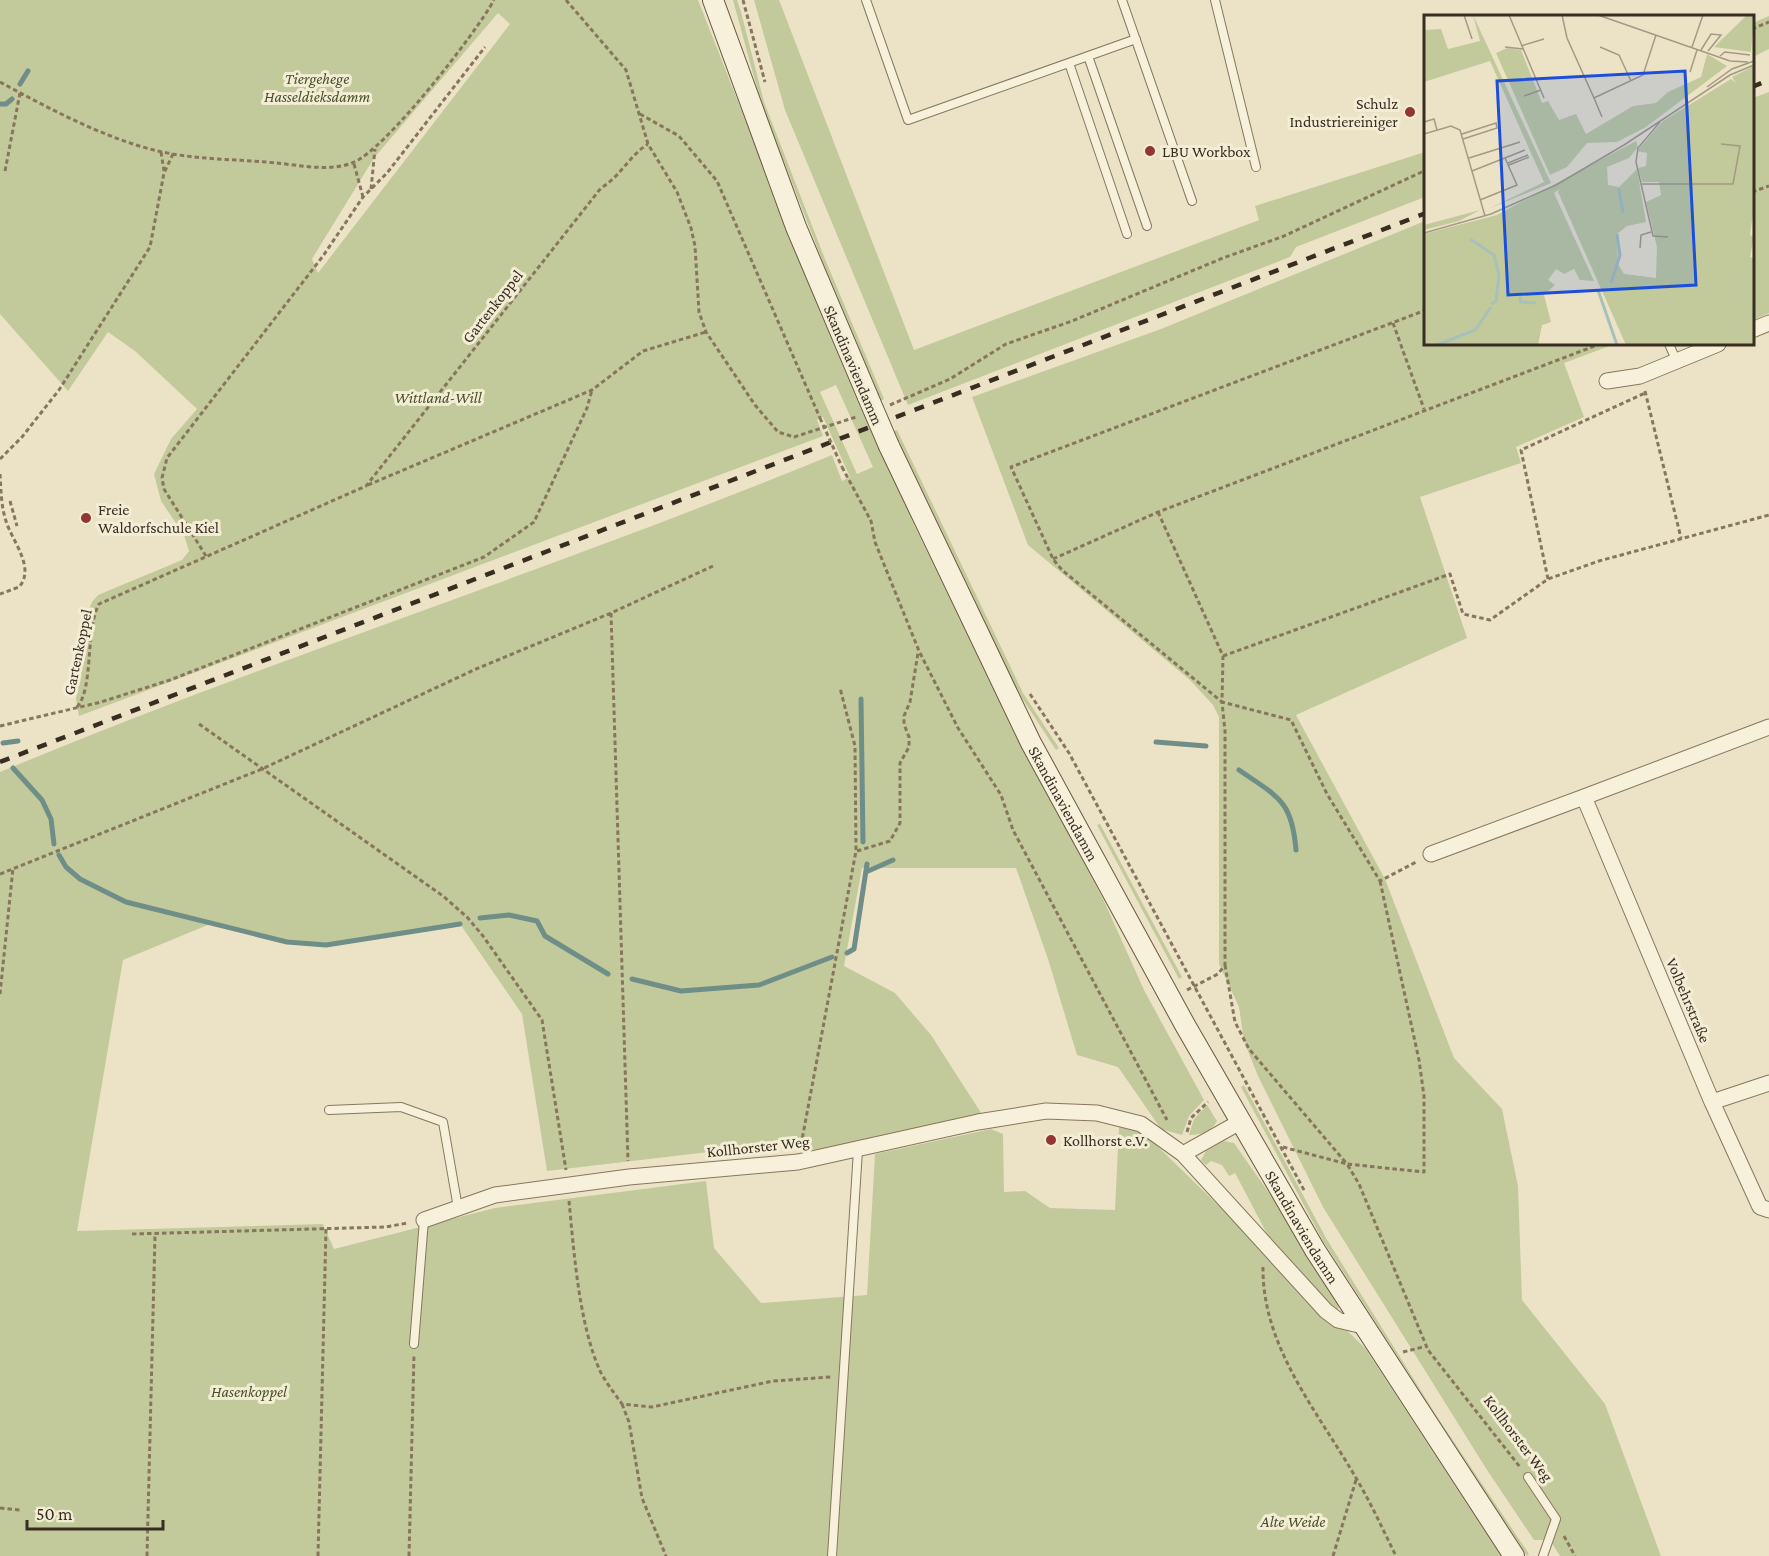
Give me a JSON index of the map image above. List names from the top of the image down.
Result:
{
  "streets": {
    "main road": ["Skandinaviendamm"],
    "street": ["Volbehrstraße", "Kollhorster Weg"],
    "path": ["Gartenkoppel"]
  },
  "crossings": [
    ["Skandinaviendamm", "Kollhorster Weg"]
  ],
  "parks": [
    "Tiergehege Hasseldieksdamm",
    "Wittland-Will",
    "Hasenkoppel",
    "Alte Weide"
  ],
  "places": [
    "Schulz Industriereiniger",
    "LBU Workbox",
    "Freie Waldorfschule Kiel",
    "Kollhorst e.V."
  ],
  "scale_bar": "50 m"
}
